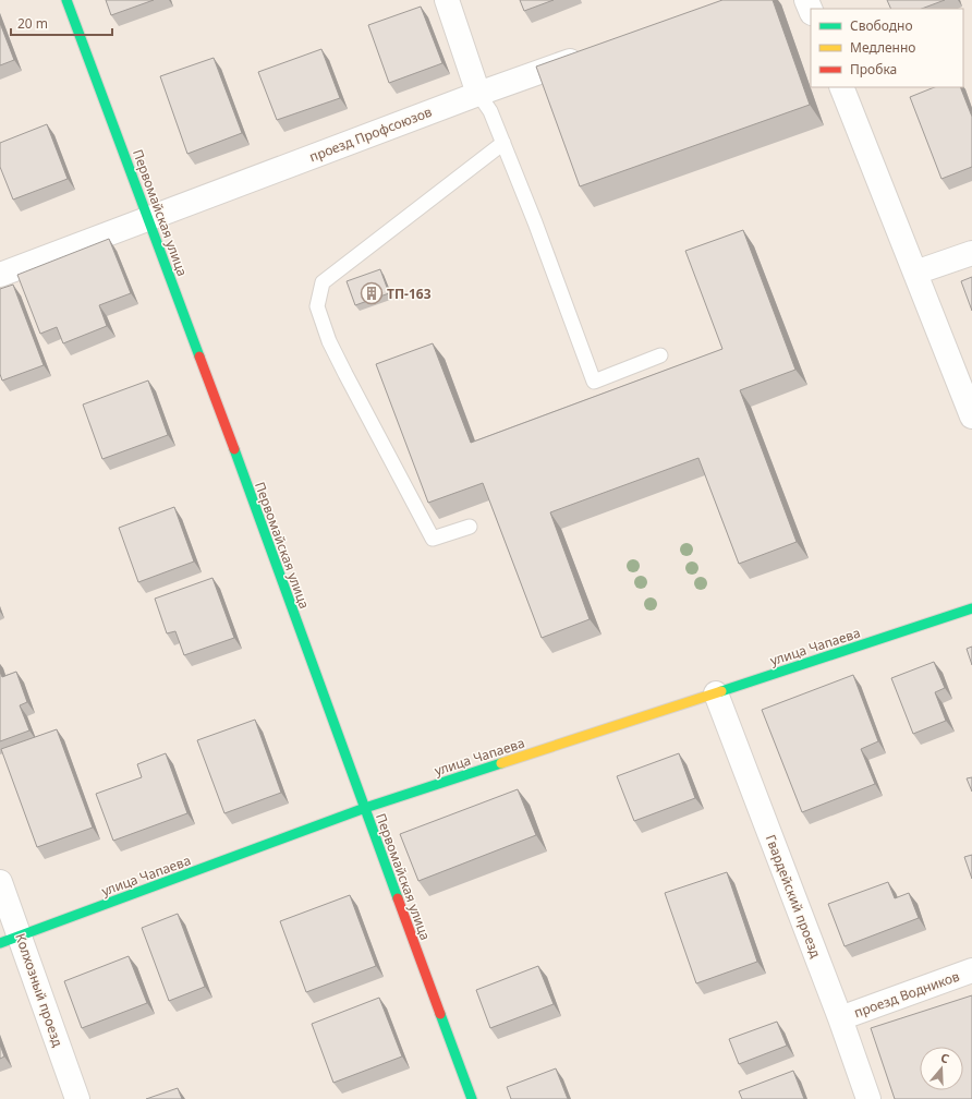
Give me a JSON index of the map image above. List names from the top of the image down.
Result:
{
  "streets": {
    "street": [
      "проезд Профсоюзов",
      "Первомайская улица",
      "улица Чапаева",
      "Гвардейский проезд",
      "Колхозный проезд",
      "проезд Водников"
    ]
  },
  "crossings": [
    ["проезд Профсоюзов", "Первомайская улица"],
    ["Первомайская улица", "улица Чапаева"],
    ["улица Чапаева", "Гвардейский проезд"],
    ["улица Чапаева", "Колхозный проезд"],
    ["Гвардейский проезд", "проезд Водников"]
  ],
  "places": {
    "building": ["ТП-163"]
  },
  "legend": ["Свободно", "Медленно", "Пробка"],
  "scale_bar": "20 m",
  "north": "top"
}
